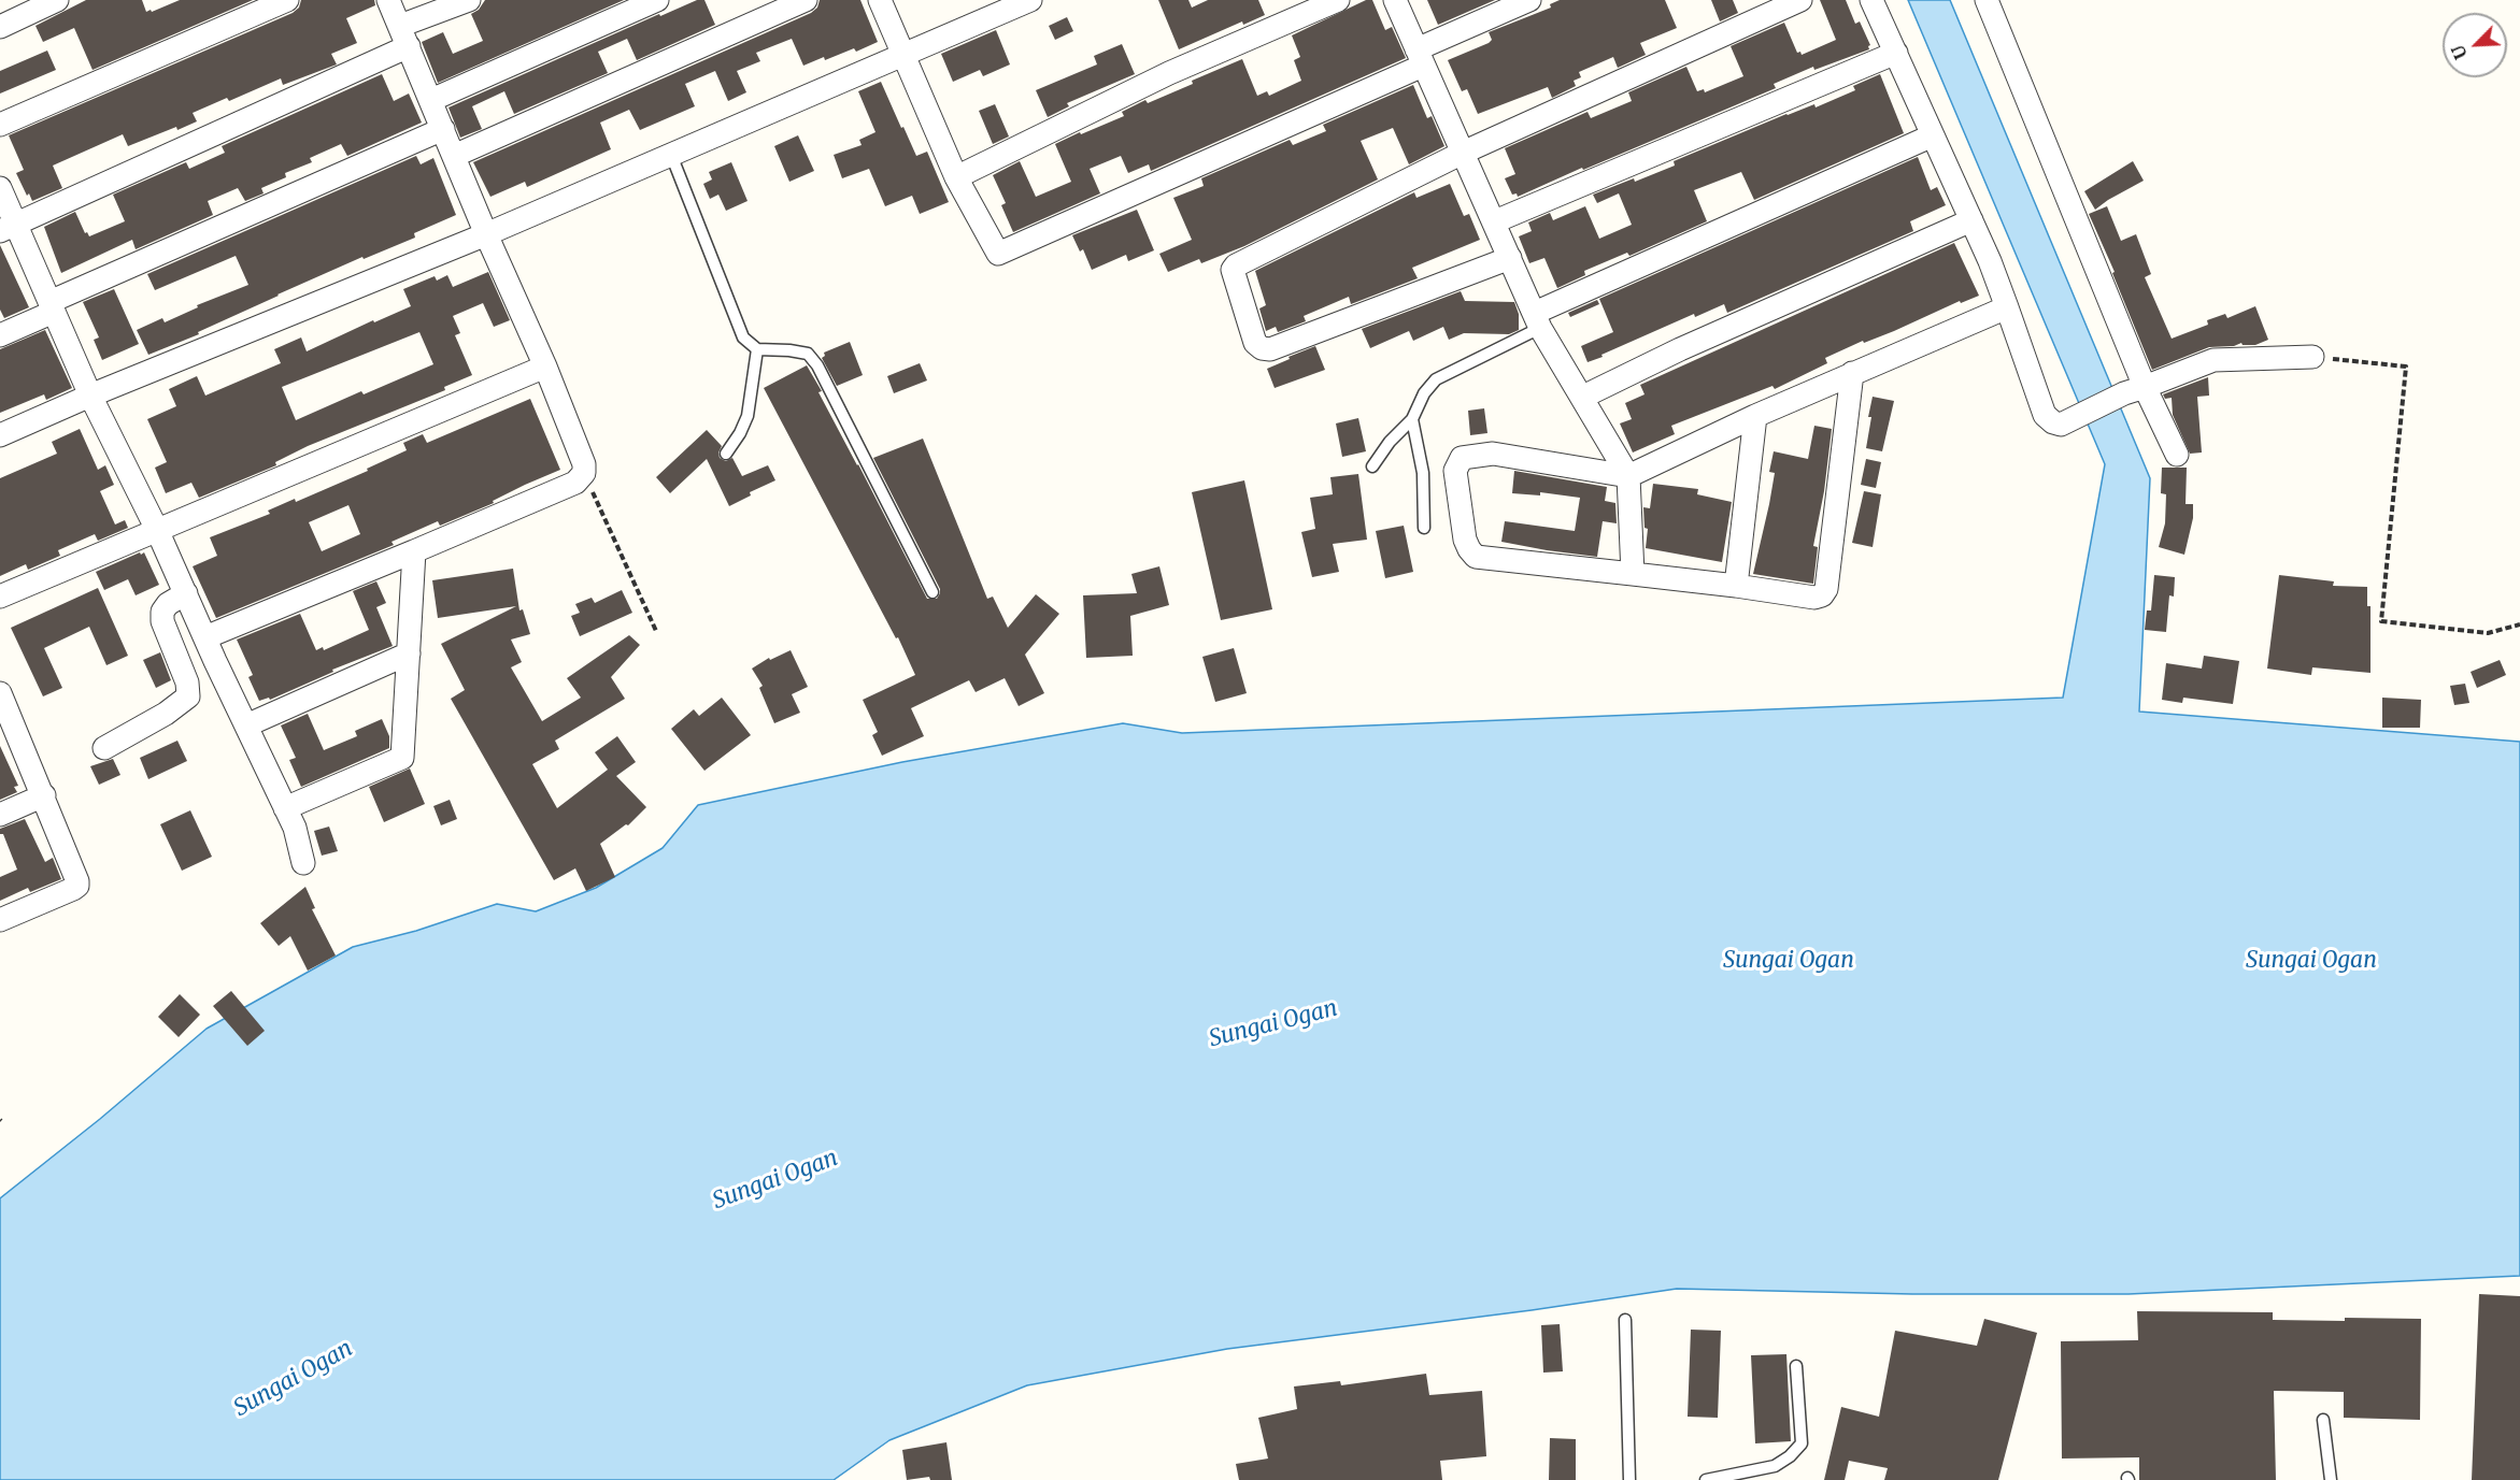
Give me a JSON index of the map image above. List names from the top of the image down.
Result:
{
  "water": ["Sungai Ogan"],
  "north": "bottom left"
}
